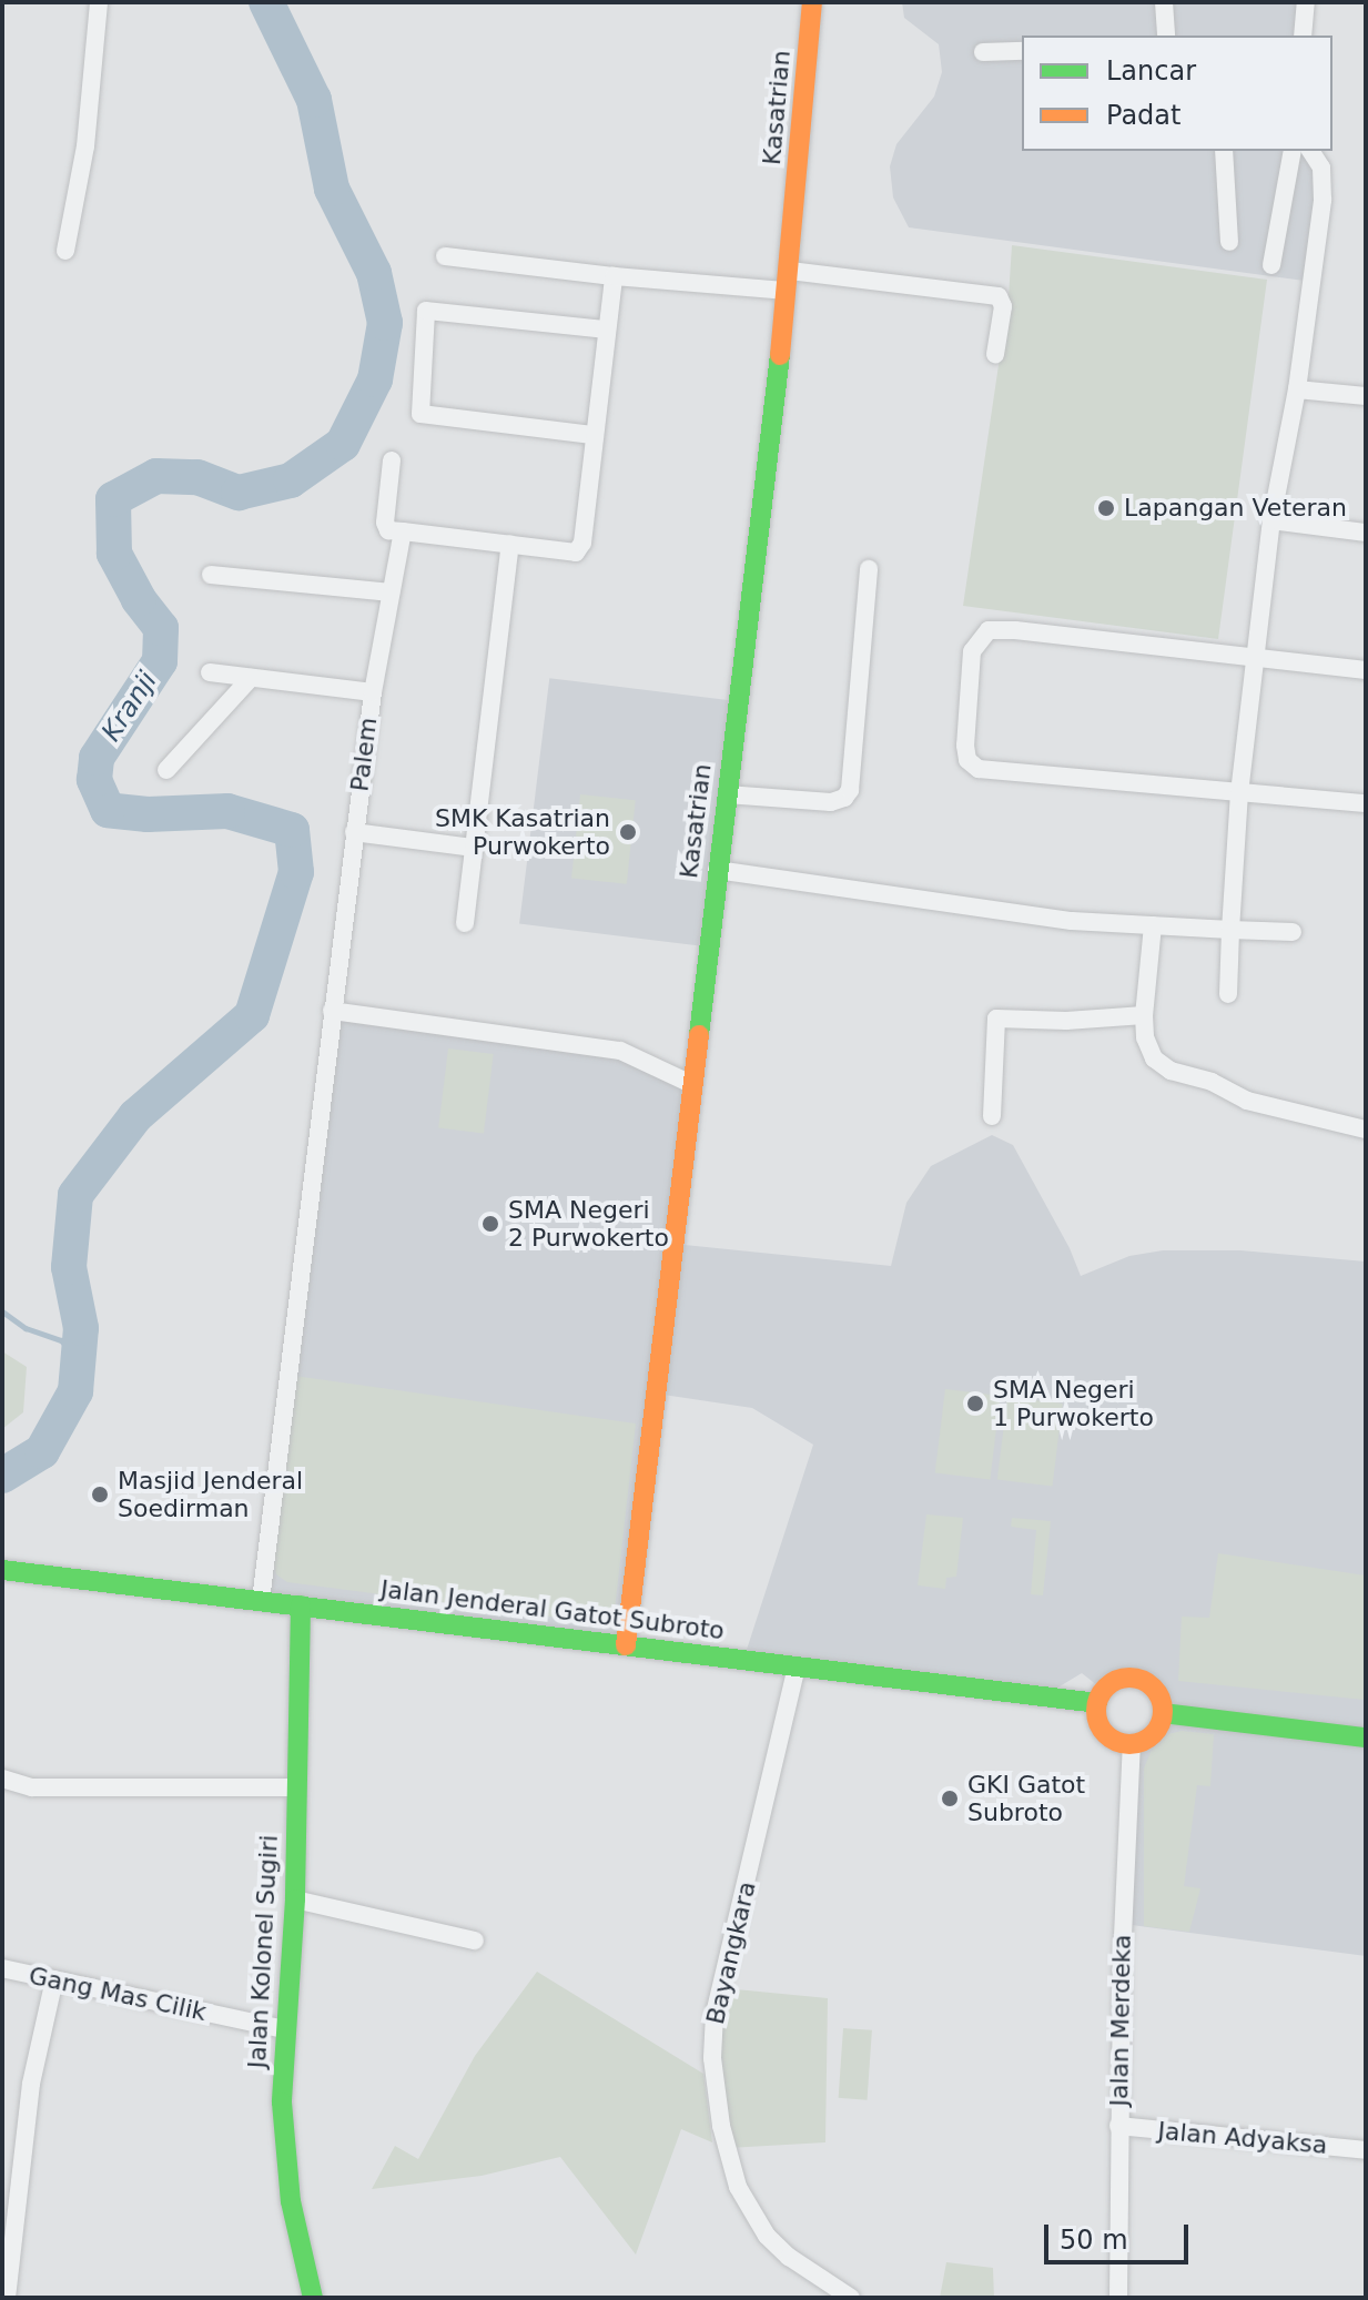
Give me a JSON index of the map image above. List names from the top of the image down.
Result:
{
  "streets": {
    "street": [
      "Kasatrian",
      "Palem",
      "Jalan Jenderal Gatot Subroto",
      "Jalan Kolonel Sugiri",
      "Bayangkara",
      "Gang Mas Cilik",
      "Jalan Merdeka",
      "Jalan Adyaksa"
    ]
  },
  "crossings": [
    ["Kasatrian", "Jalan Jenderal Gatot Subroto"],
    ["Palem", "Jalan Jenderal Gatot Subroto"],
    ["Jalan Jenderal Gatot Subroto", "Jalan Kolonel Sugiri"],
    ["Jalan Jenderal Gatot Subroto", "Bayangkara"],
    ["Jalan Jenderal Gatot Subroto", "Jalan Merdeka"],
    ["Jalan Kolonel Sugiri", "Gang Mas Cilik"],
    ["Jalan Merdeka", "Jalan Adyaksa"]
  ],
  "water": ["Kranji"],
  "places": [
    "Lapangan Veteran",
    "SMK Kasatrian Purwokerto",
    "SMA Negeri 2 Purwokerto",
    "SMA Negeri 1 Purwokerto",
    "Masjid Jenderal Soedirman",
    "GKI Gatot Subroto"
  ],
  "legend": ["Lancar", "Padat"],
  "scale_bar": "50 m"
}
